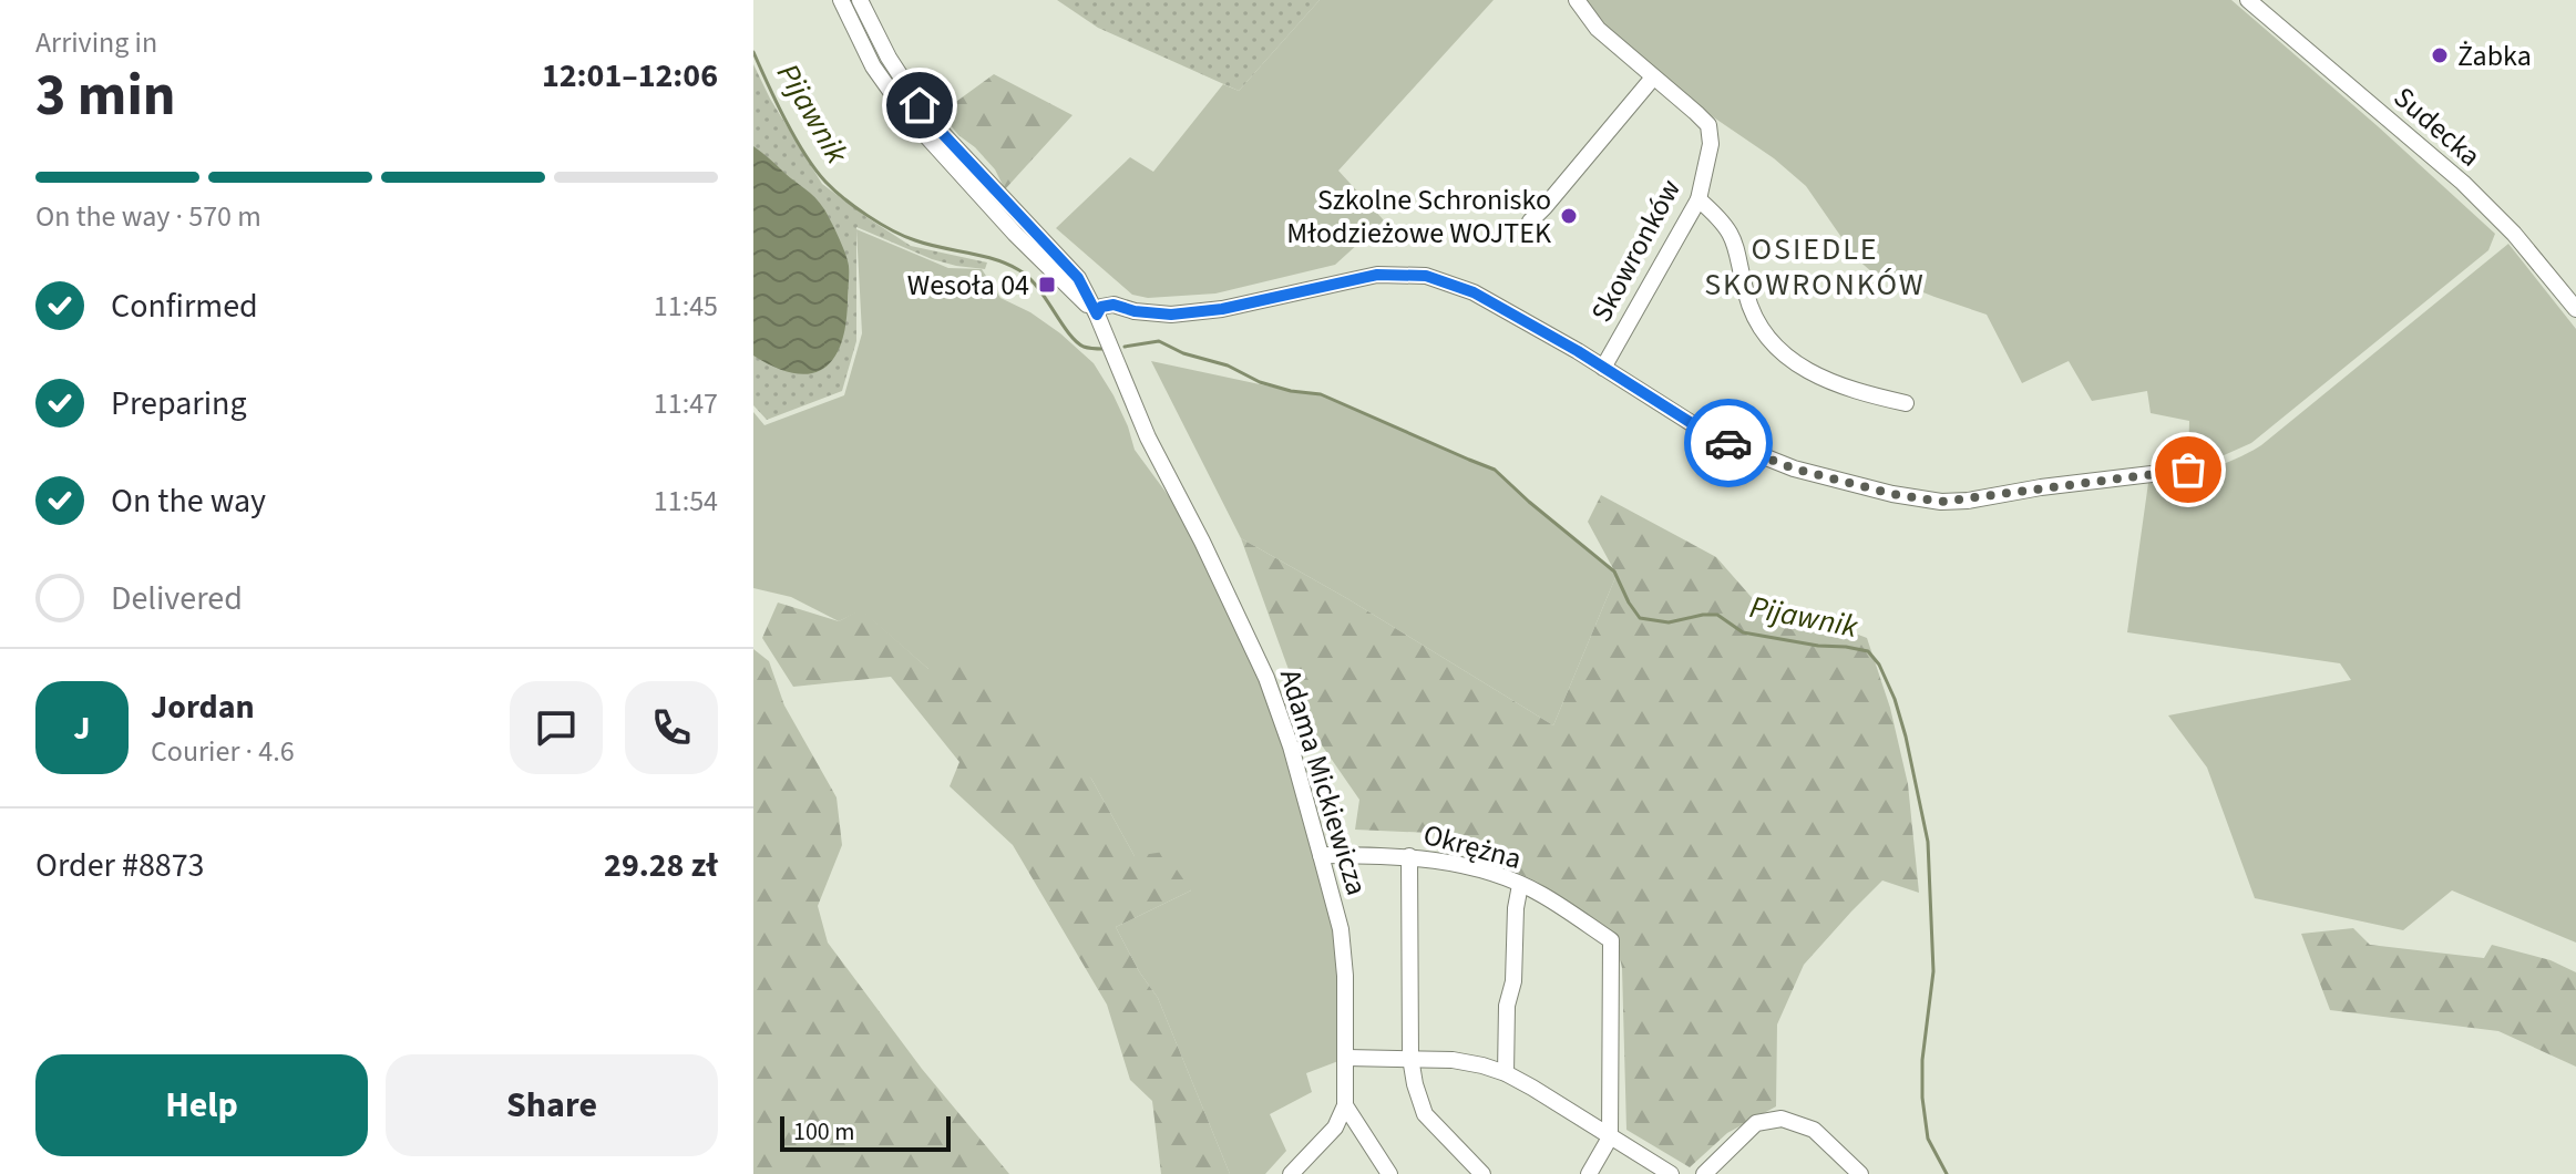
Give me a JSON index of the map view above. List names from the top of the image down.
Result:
{
  "streets": {
    "street": [
      "Sudecka",
      "Skowronków",
      "Adama Mickiewicza",
      "Okrężna"
    ]
  },
  "crossings": [
    ["Adama Mickiewicza", "Okrężna"]
  ],
  "districts": ["OSIEDLE SKOWRONKÓW"],
  "water": ["Pijawnik"],
  "places": {
    "other": ["Żabka", "Szkolne Schronisko Młodzieżowe WOJTEK"],
    "transit": ["Wesoła 04"]
  },
  "scale_bar": "100 m",
  "page": {
    "heading": ["3 min", "Arriving in", "12:01–12:06"],
    "panel": [
      "Jordan",
      "Courier · 4.6",
      "Order #8873",
      "29.28 zł"
    ],
    "bar": "On the way · 570 m",
    "list": [
      ["Confirmed", "11:45"],
      ["Preparing", "11:47"],
      ["On the way", "11:54"],
      "Delivered"
    ],
    "round": "J",
    "buttons": ["Help", "Share"],
    "scale": "100 m"
  }
}
